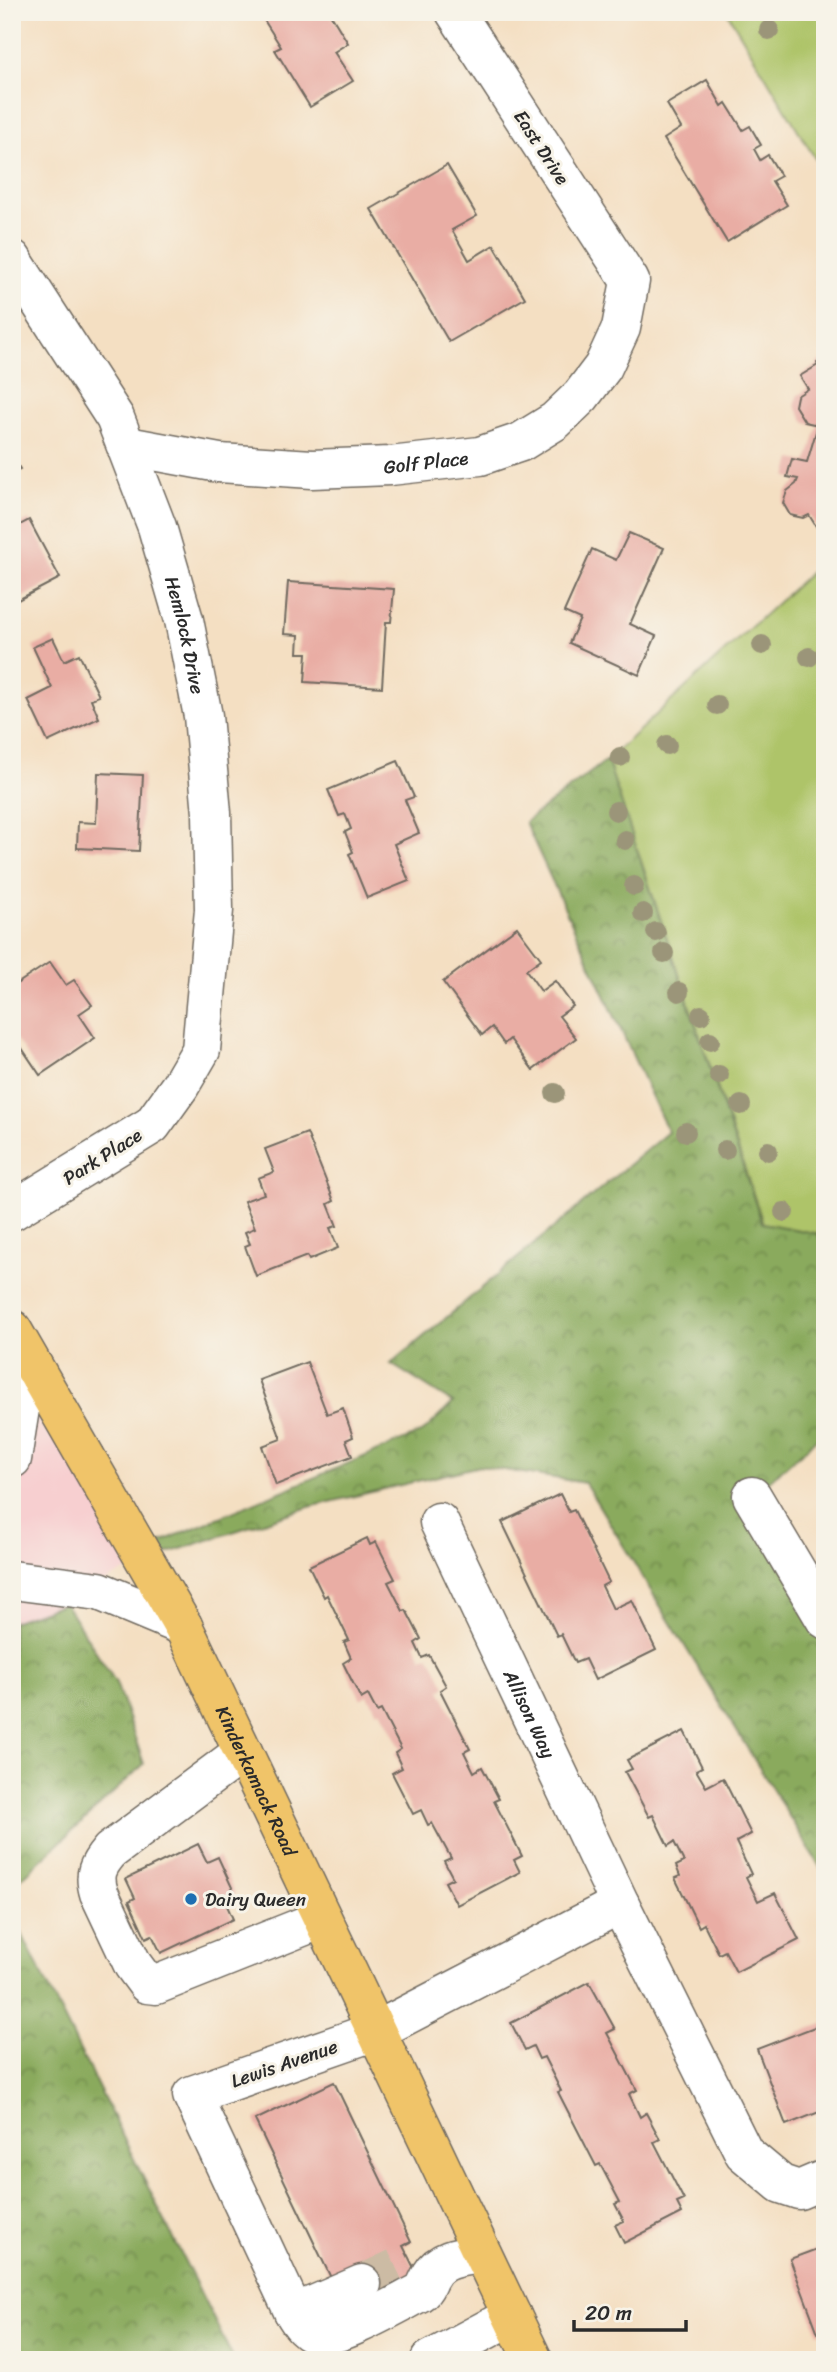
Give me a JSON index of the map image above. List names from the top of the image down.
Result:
{
  "streets": {
    "main road": ["Kinderkamack Road"],
    "street": [
      "East Drive",
      "Golf Place",
      "Hemlock Drive",
      "Park Place",
      "Allison Way",
      "Lewis Avenue"
    ]
  },
  "crossings": [
    ["East Drive", "Golf Place"],
    ["Golf Place", "Hemlock Drive"],
    ["Hemlock Drive", "Park Place"],
    ["Kinderkamack Road", "Lewis Avenue"]
  ],
  "places": ["Dairy Queen"],
  "scale_bar": "20 m"
}
